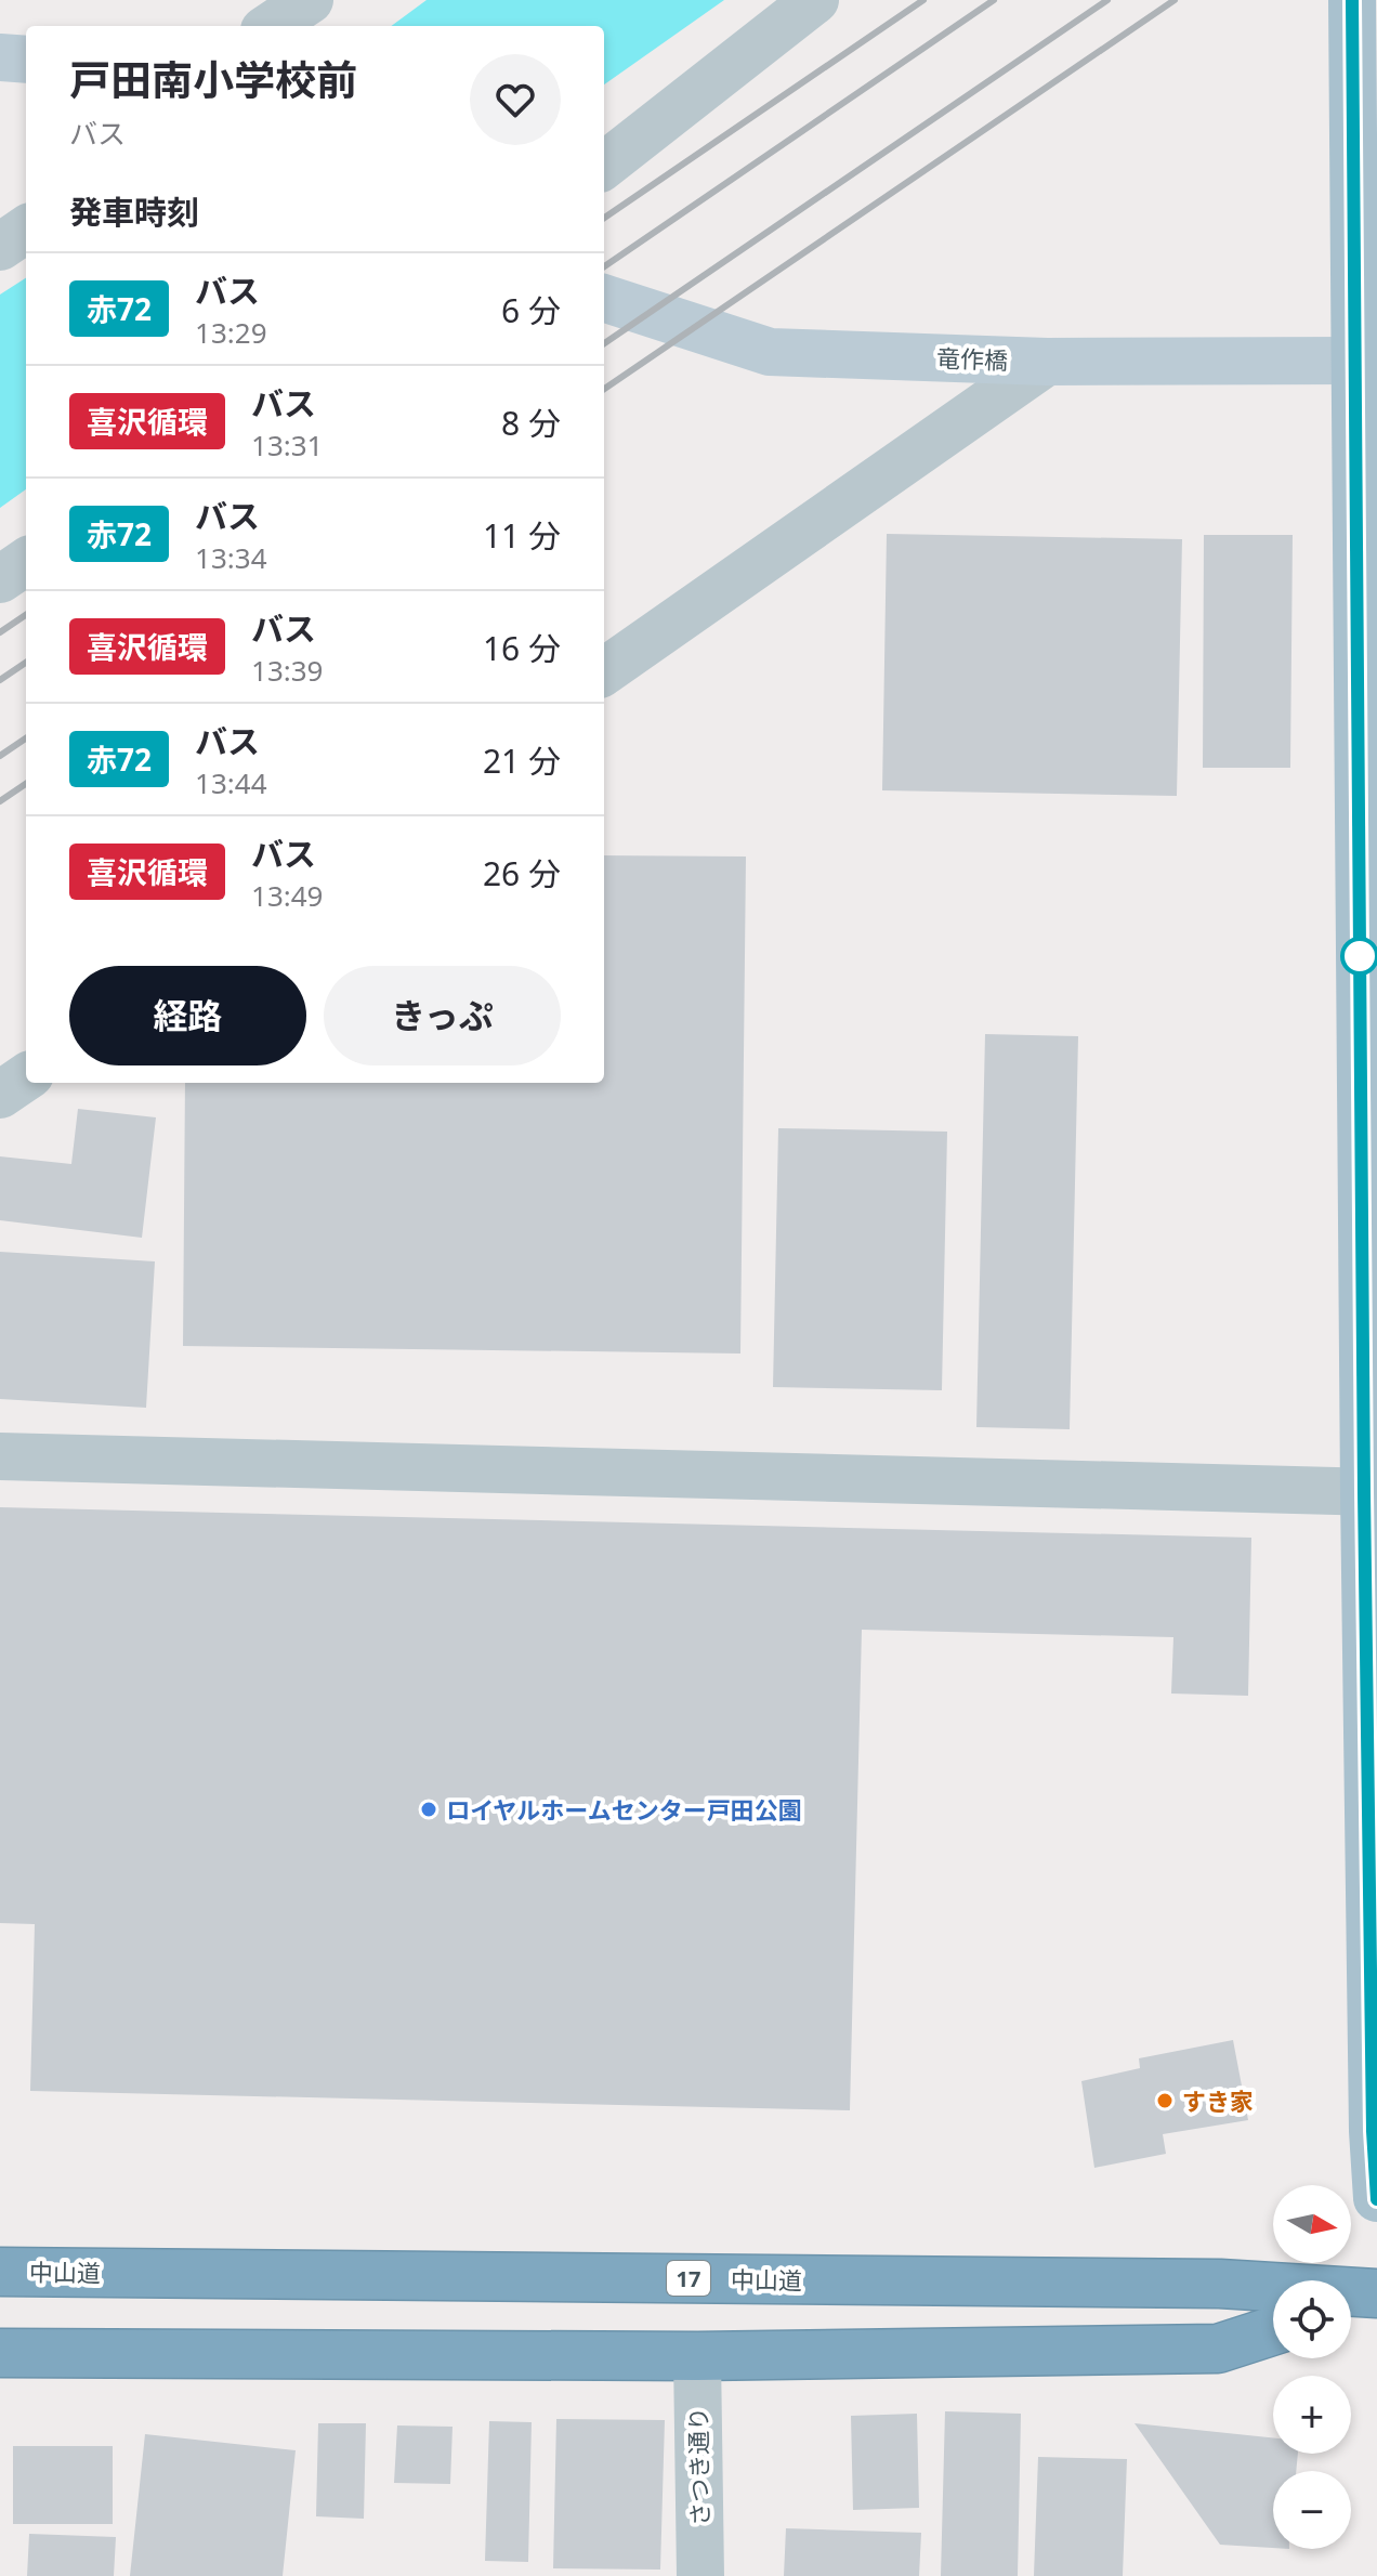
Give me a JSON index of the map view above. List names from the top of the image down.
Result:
{
  "streets": {
    "highway": ["中山道", "17"],
    "street": ["竜作橋", "さつき通り"]
  },
  "places": ["ロイヤルホームセンター戸田公園", "すき家"],
  "lines": ["bus line 赤72"],
  "north": "right",
  "page": {
    "heading": [
      ["戸田南小学校前", "バス"],
      "発車時刻"
    ],
    "list": [
      {
        "mark": "赤72",
        "name": "バス",
        "note": "13:29",
        "value": "6 分"
      },
      {
        "mark": "喜沢循環",
        "name": "バス",
        "note": "13:31",
        "value": "8 分"
      },
      {
        "mark": "赤72",
        "name": "バス",
        "note": "13:34",
        "value": "11 分"
      },
      {
        "mark": "喜沢循環",
        "name": "バス",
        "note": "13:39",
        "value": "16 分"
      },
      {
        "mark": "赤72",
        "name": "バス",
        "note": "13:44",
        "value": "21 分"
      },
      {
        "mark": "喜沢循環",
        "name": "バス",
        "note": "13:49",
        "value": "26 分"
      }
    ],
    "buttons": ["経路", "きっぷ"],
    "map_buttons": ["+", "−"]
  }
}
